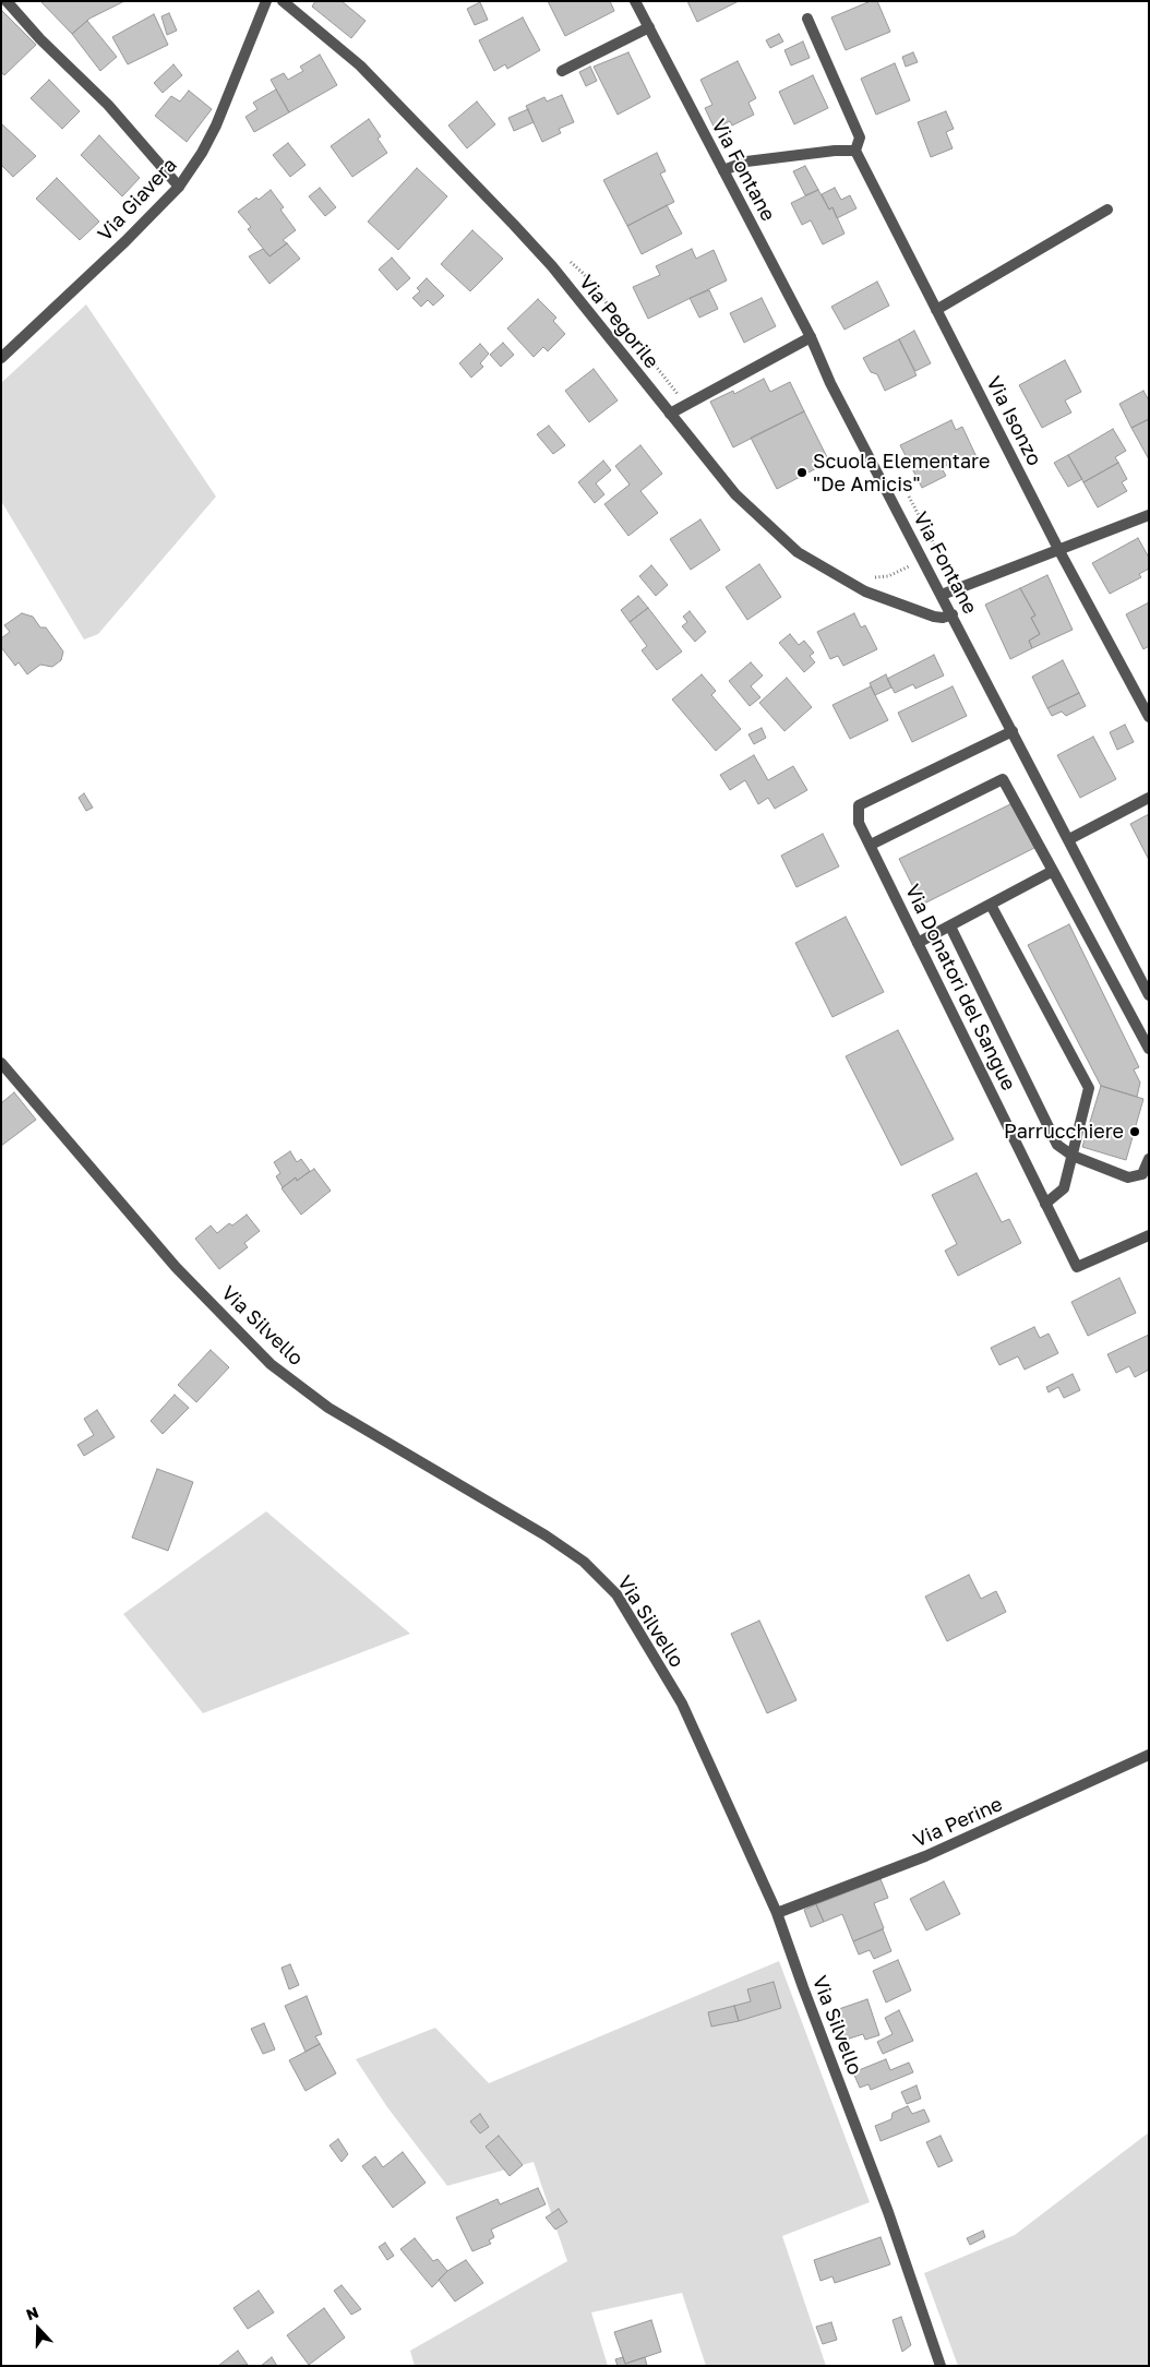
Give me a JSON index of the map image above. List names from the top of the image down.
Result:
{
  "streets": {
    "street": [
      "Via Fontane",
      "Via Giavera",
      "Via Pegorile",
      "Via Isonzo",
      "Via Donatori del Sangue",
      "Via Silvello",
      "Via Perine"
    ]
  },
  "crossings": [
    ["Via Fontane", "Via Pegorile"],
    ["Via Fontane", "Via Donatori del Sangue"],
    ["Via Silvello", "Via Perine"]
  ],
  "places": ["Scuola Elementare \"De Amicis\"", "Parrucchiere"],
  "north": "top"
}
